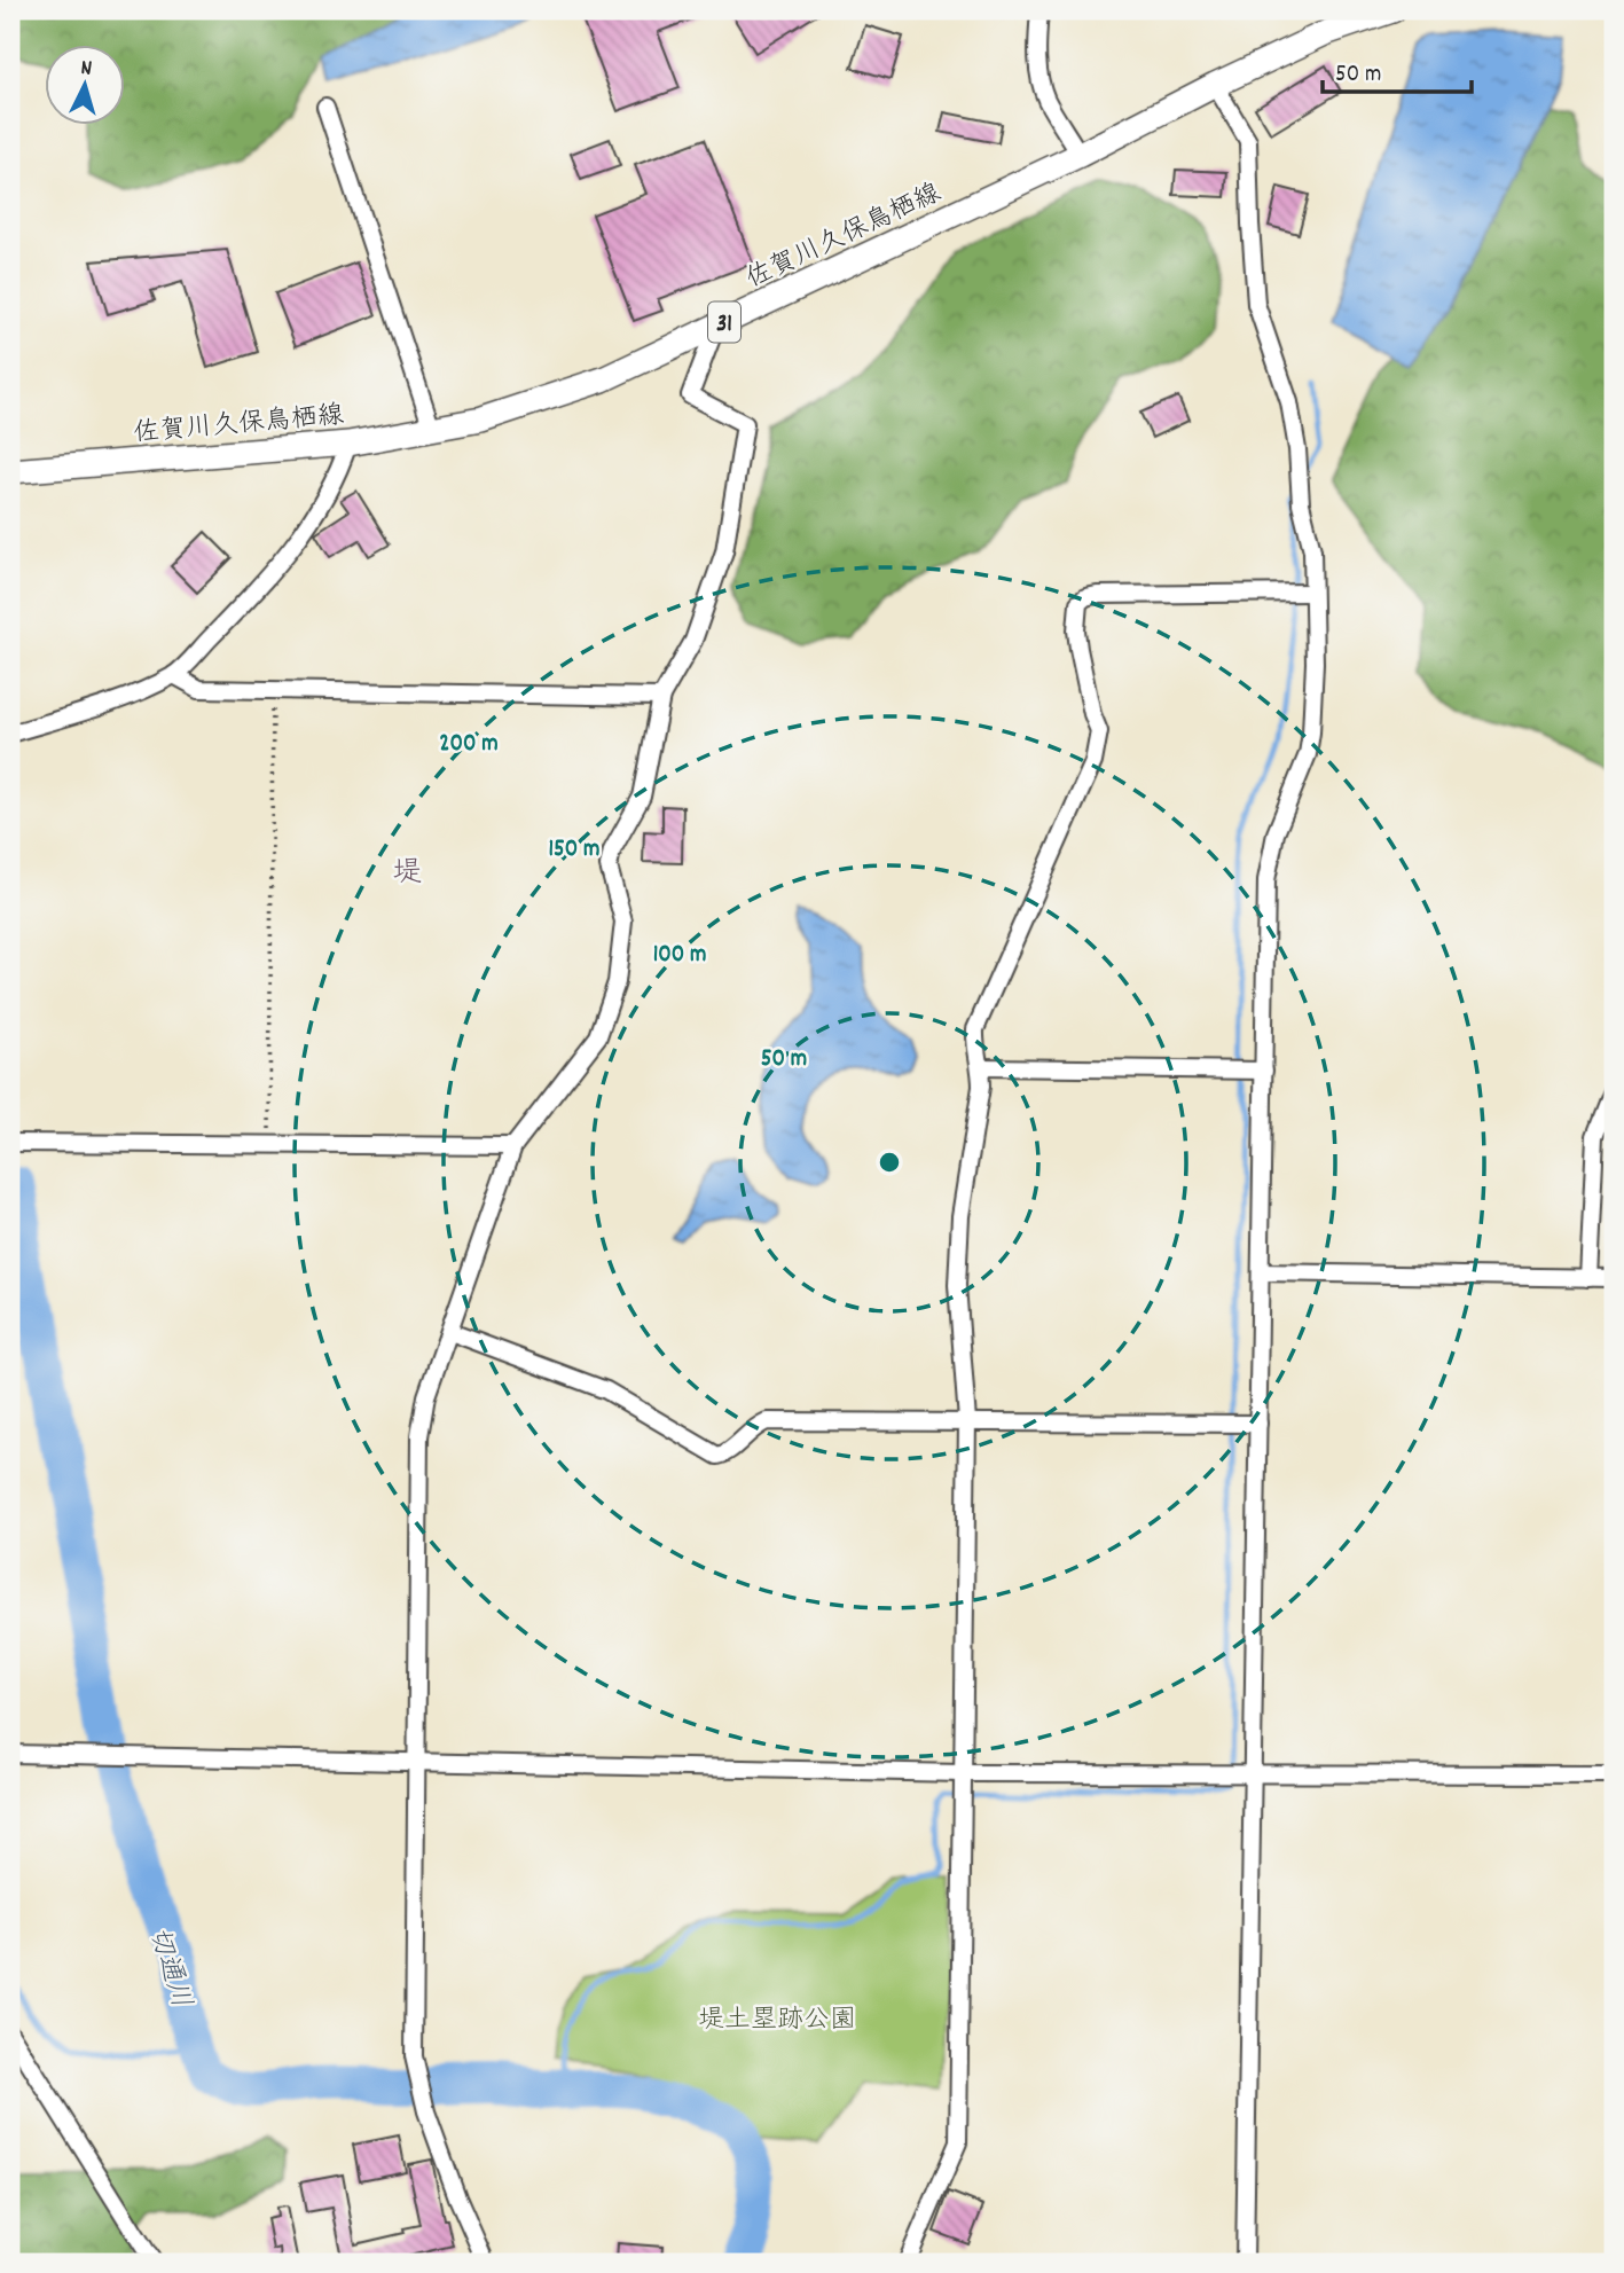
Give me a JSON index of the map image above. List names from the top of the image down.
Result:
{
  "streets": {
    "main road": ["佐賀川久保鳥栖線", "31"]
  },
  "districts": ["堤"],
  "water": ["切通川"],
  "parks": ["堤土塁跡公園"],
  "scale_bar": "50 m",
  "north": "top",
  "rings": [
    "200 m",
    "150 m",
    "100 m",
    "50 m"
  ]
}
